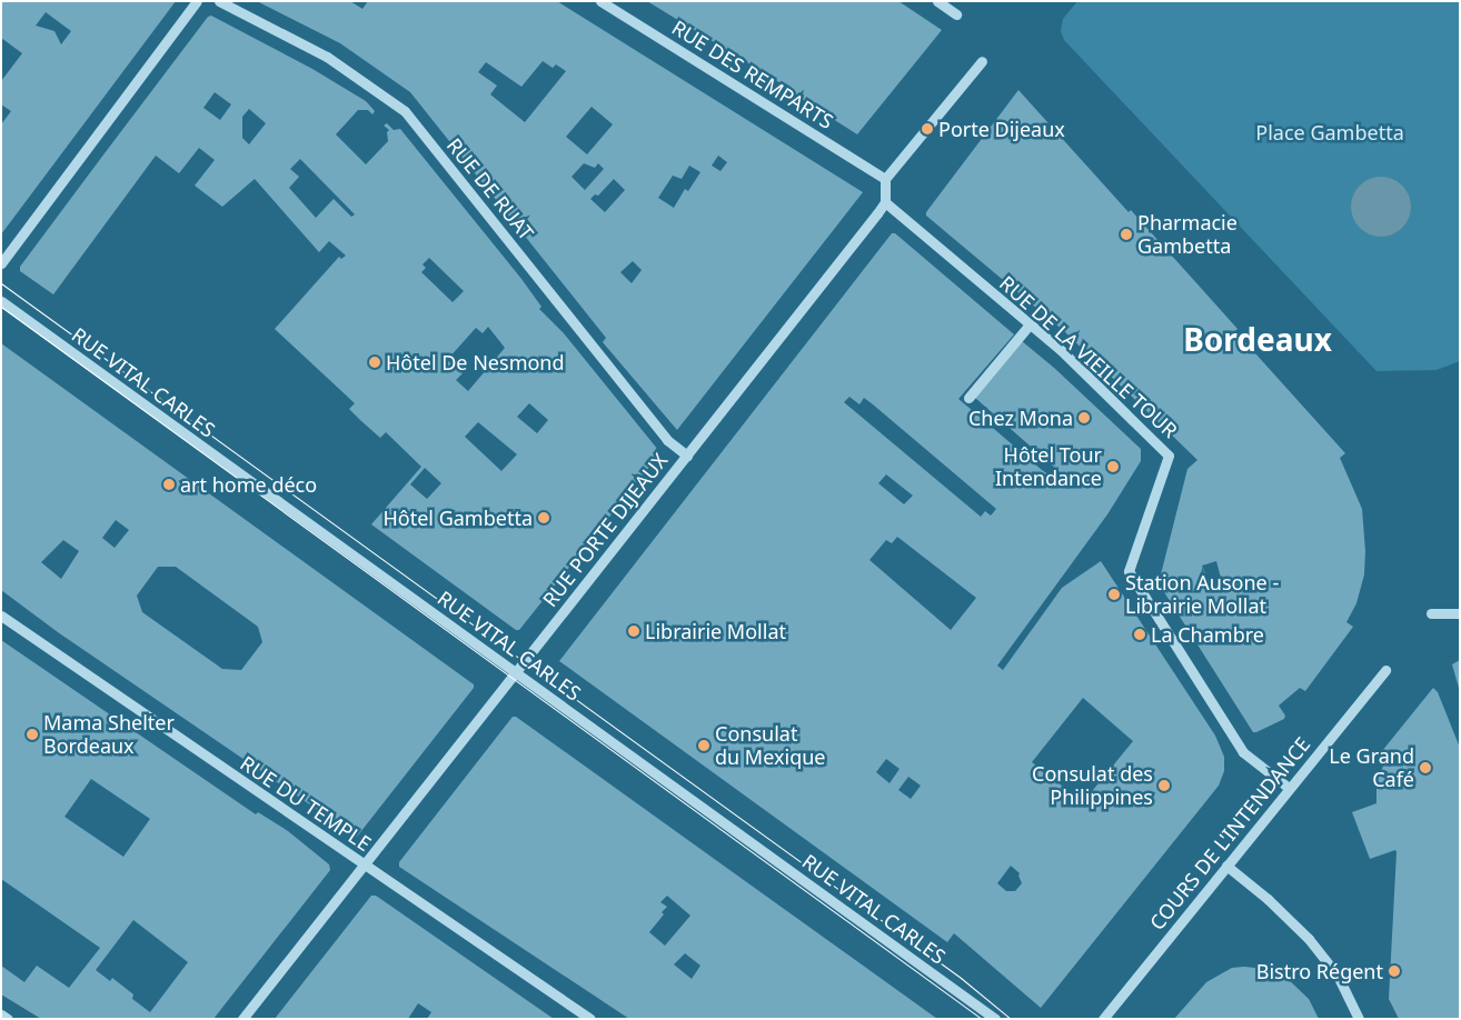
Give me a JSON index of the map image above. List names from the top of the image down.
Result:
{
  "streets": {
    "street": [
      "RUE DES REMPARTS",
      "RUE DE RUAT",
      "RUE DE LA VIEILLE TOUR",
      "RUE VITAL CARLES",
      "RUE PORTE DIJEAUX",
      "RUE DU TEMPLE",
      "COURS DE L'INTENDANCE"
    ]
  },
  "crossings": [
    ["RUE DE RUAT", "RUE PORTE DIJEAUX"],
    ["RUE DE LA VIEILLE TOUR", "RUE PORTE DIJEAUX"],
    ["RUE DE LA VIEILLE TOUR", "COURS DE L'INTENDANCE"],
    ["RUE VITAL CARLES", "RUE PORTE DIJEAUX"],
    ["RUE PORTE DIJEAUX", "RUE DU TEMPLE"]
  ],
  "districts": ["Bordeaux"],
  "parks": ["Place Gambetta"],
  "places": [
    "Porte Dijeaux",
    "Pharmacie Gambetta",
    "Hôtel De Nesmond",
    "Chez Mona",
    "Hôtel Tour Intendance",
    "art home déco",
    "Hôtel Gambetta",
    "Station Ausone - Librairie Mollat",
    "Librairie Mollat",
    "La Chambre",
    "Mama Shelter Bordeaux",
    "Consulat du Mexique",
    "Le Grand Café",
    "Consulat des Philippines",
    "Bistro Régent"
  ]
}
